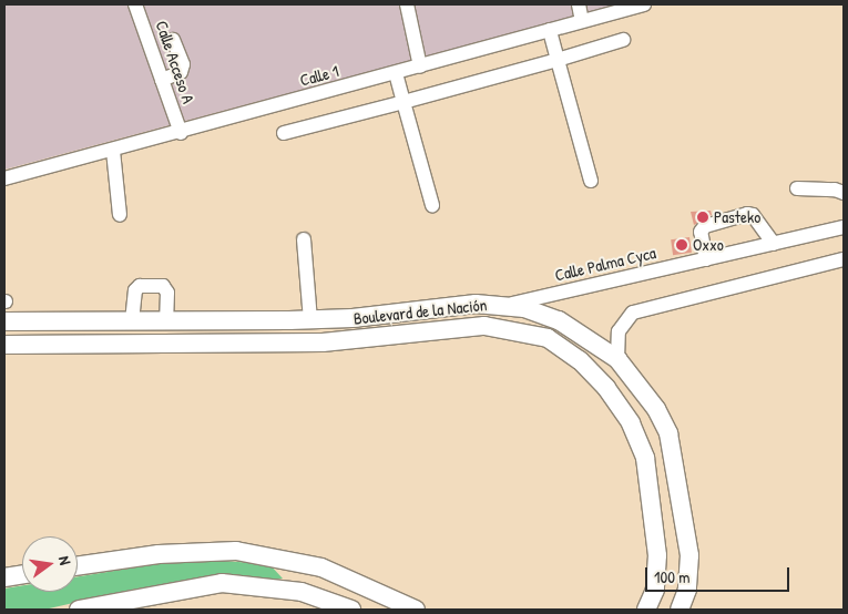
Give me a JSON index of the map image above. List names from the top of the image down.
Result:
{
  "streets": {
    "main road": ["Boulevard de la Nación"],
    "street": ["Calle Acceso A", "Calle 1", "Calle Palma Cyca"]
  },
  "crossings": [
    ["Calle Acceso A", "Calle 1"],
    ["Calle Palma Cyca", "Boulevard de la Nación"]
  ],
  "places": ["Pasteko", "Oxxo"],
  "scale_bar": "100 m",
  "north": "right"
}
